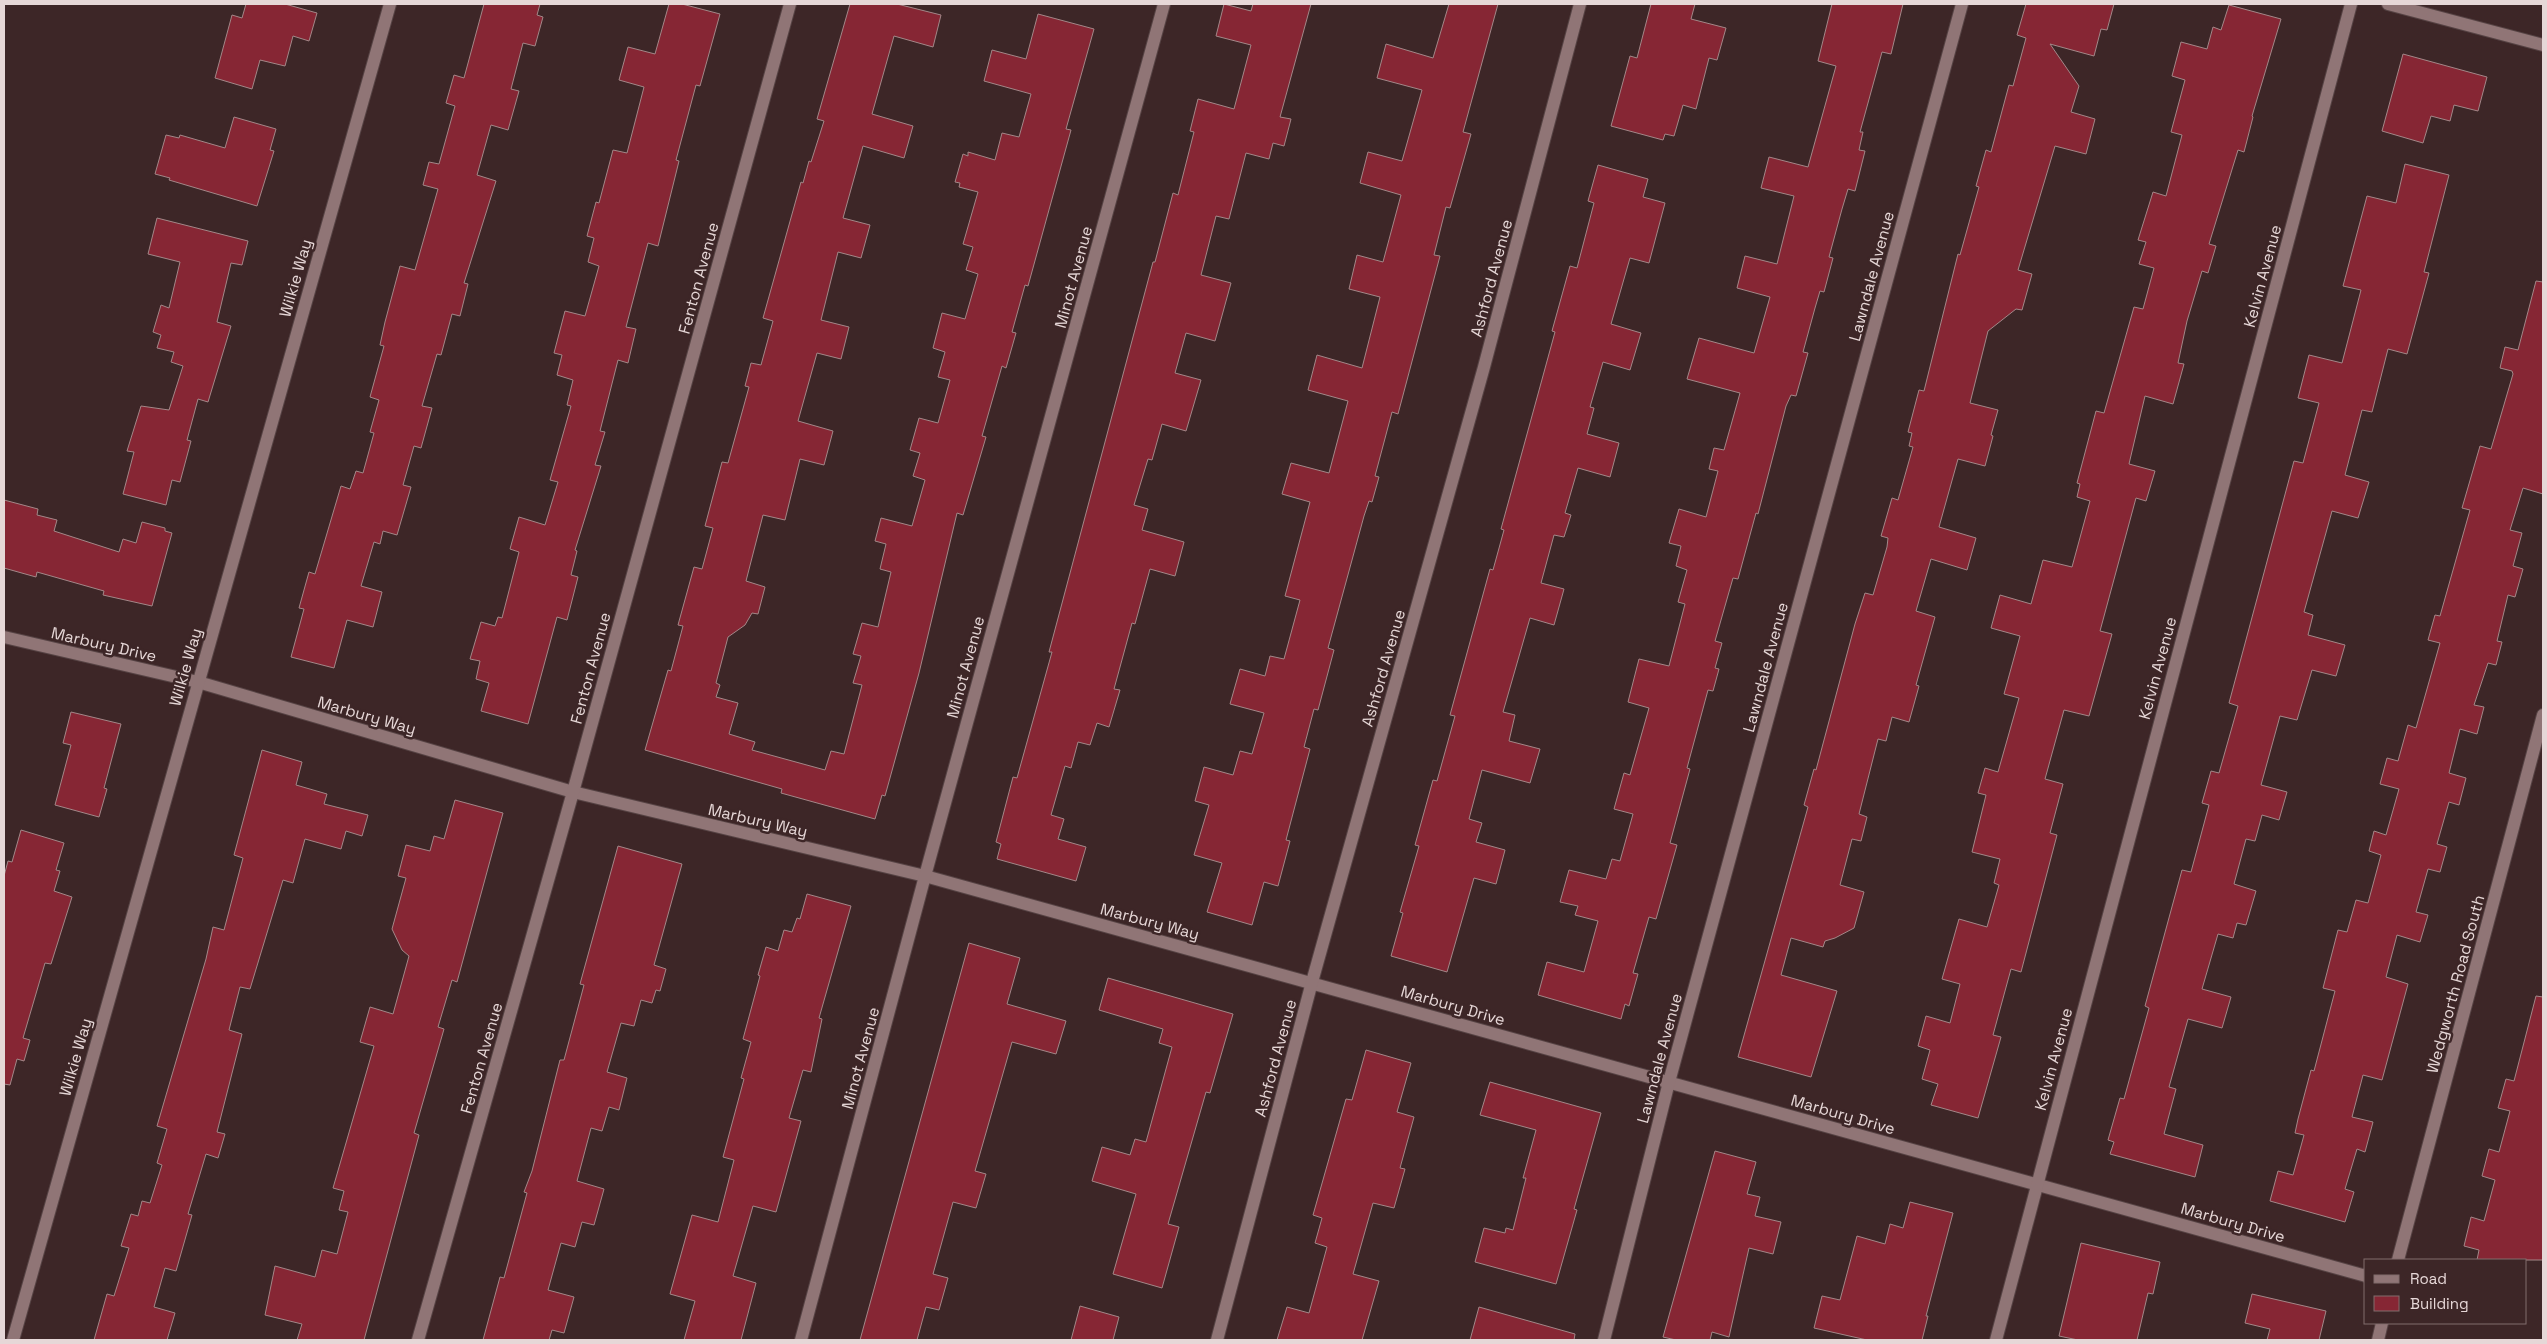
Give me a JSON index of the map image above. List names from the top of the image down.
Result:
{
  "streets": {
    "street": [
      "Lawndale Avenue",
      "Kelvin Avenue",
      "Minot Avenue",
      "Wilkie Way",
      "Fenton Avenue",
      "Ashford Avenue",
      "Marbury Drive",
      "Marbury Way",
      "Wedgworth Road South"
    ]
  },
  "crossings": [
    ["Lawndale Avenue", "Marbury Drive"],
    ["Kelvin Avenue", "Marbury Drive"],
    ["Minot Avenue", "Marbury Way"],
    ["Wilkie Way", "Marbury Drive"],
    ["Wilkie Way", "Marbury Way"],
    ["Fenton Avenue", "Marbury Way"],
    ["Ashford Avenue", "Marbury Drive"],
    ["Ashford Avenue", "Marbury Way"],
    ["Marbury Drive", "Marbury Way"]
  ],
  "legend": ["Road", "Building"]
}
